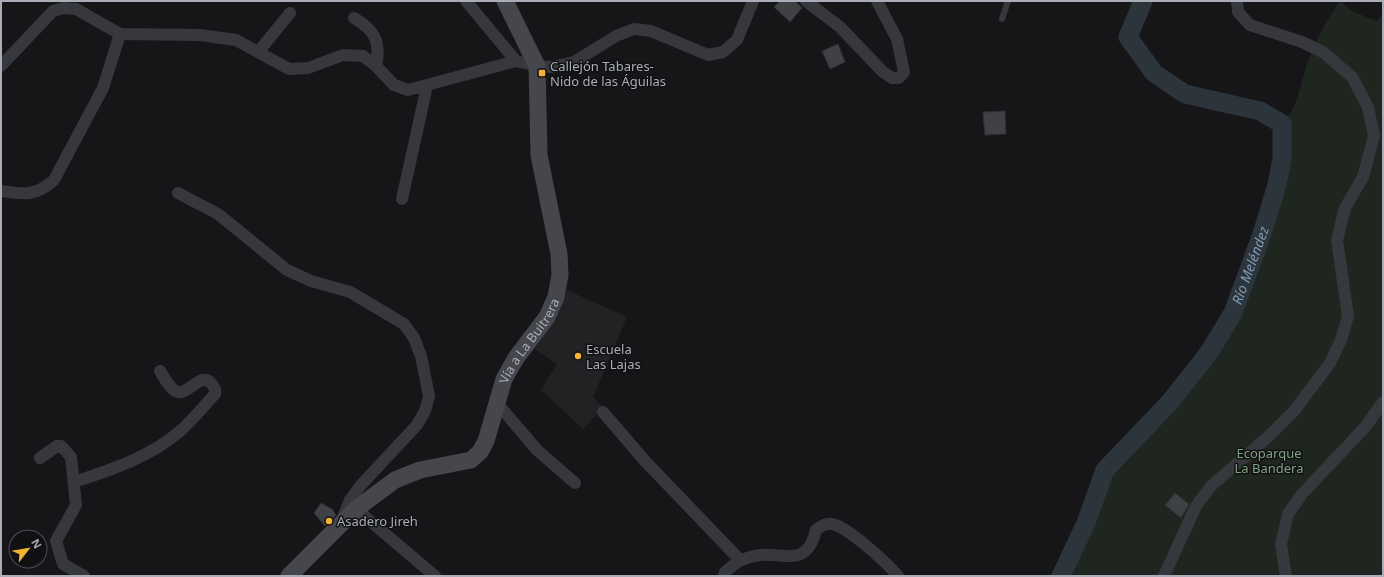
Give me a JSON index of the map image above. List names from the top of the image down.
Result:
{
  "streets": {
    "street": ["Vía a La Buitrera"]
  },
  "water": ["Río Meléndez"],
  "parks": ["Ecoparque La Bandera"],
  "places": {
    "transit": ["Callejón Tabares- Nido de las Águilas"],
    "other": ["Escuela Las Lajas", "Asadero Jireh"]
  },
  "north": "top right"
}
